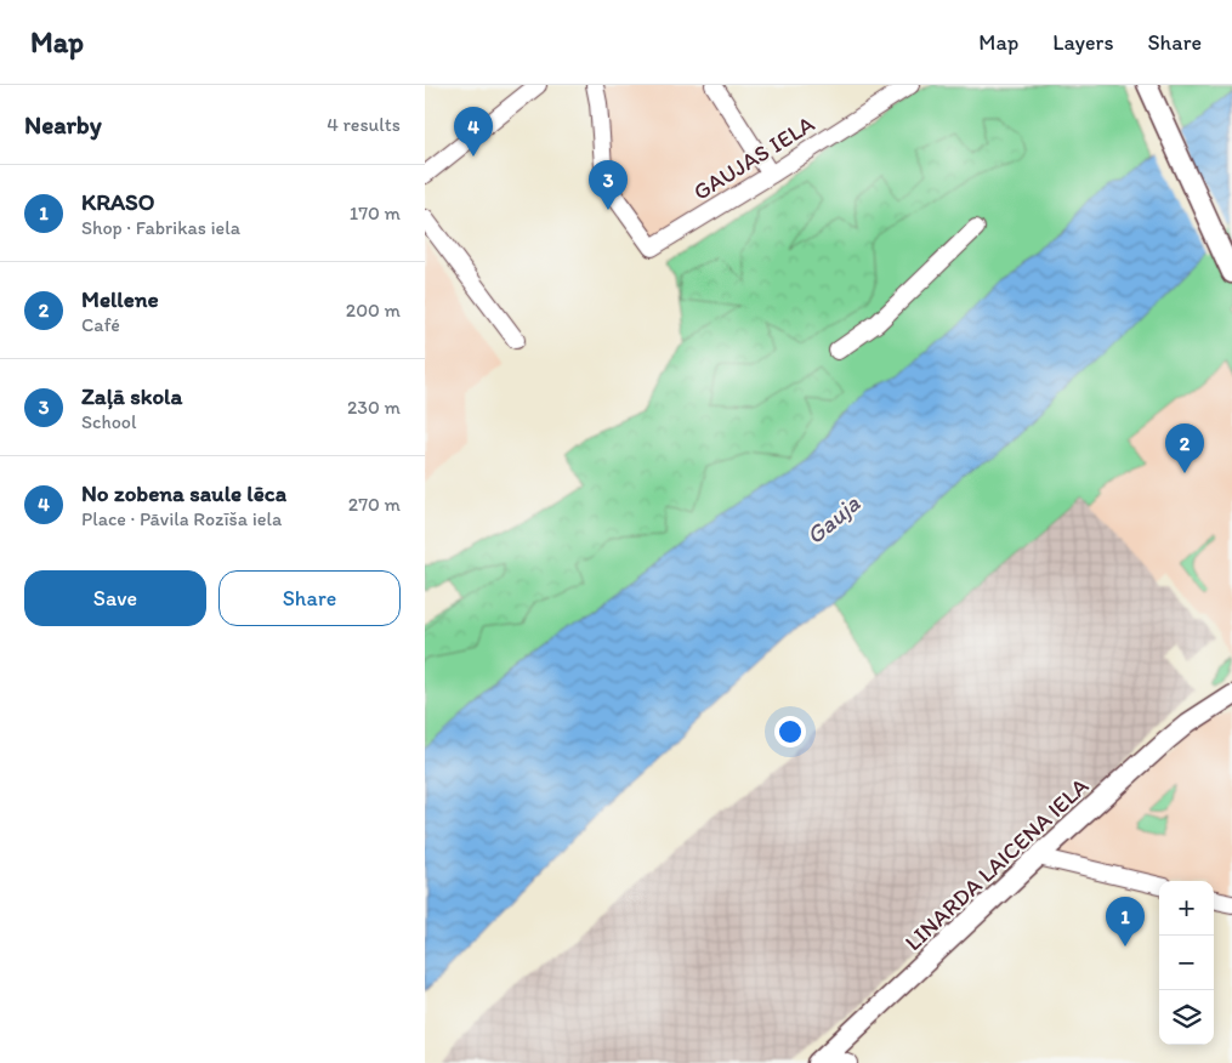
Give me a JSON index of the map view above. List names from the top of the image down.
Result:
{
  "streets": {
    "main road": ["LINARDA LAICENA IELA"],
    "street": ["GAUJAS IELA"]
  },
  "water": ["Gauja"],
  "page": {
    "header": "Map",
    "nav": ["Map", "Layers", "Share"],
    "heading": ["Nearby", "4 results"],
    "pins": [
      "4",
      "3",
      "2",
      "1"
    ],
    "list": [
      {
        "mark": "1",
        "name": "KRASO",
        "note": "Shop · Fabrikas iela",
        "value": "170 m"
      },
      {
        "mark": "2",
        "name": "Mellene",
        "note": "Café",
        "value": "200 m"
      },
      {
        "mark": "3",
        "name": "Zaļā skola",
        "note": "School",
        "value": "230 m"
      },
      {
        "mark": "4",
        "name": "No zobena saule lēca",
        "note": "Place · Pāvila Rozīša iela",
        "value": "270 m"
      }
    ],
    "buttons": ["Save", "Share"],
    "map_buttons": ["+", "−"]
  }
}
